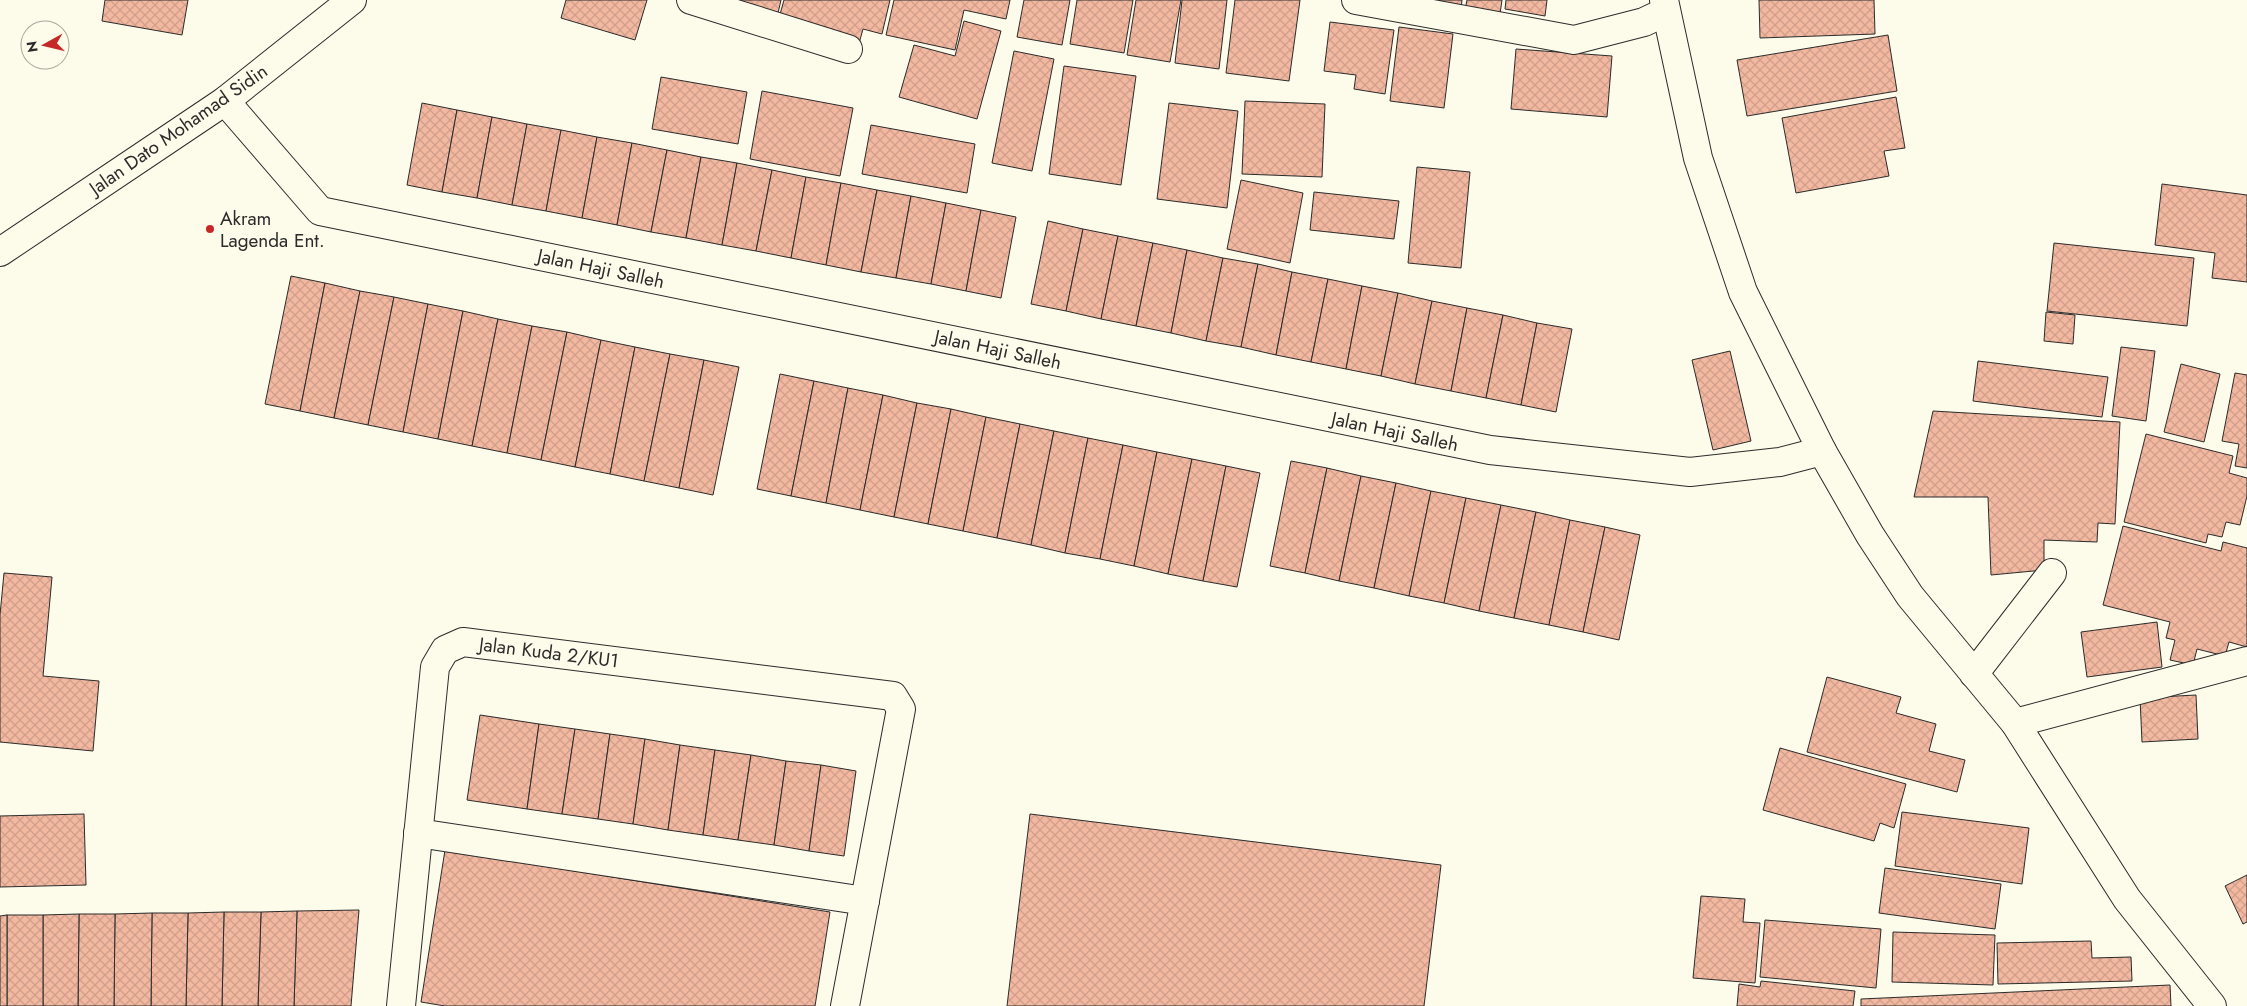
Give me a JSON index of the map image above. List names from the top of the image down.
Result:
{
  "streets": {
    "street": ["Jalan Dato Mohamad Sidin", "Jalan Haji Salleh", "Jalan Kuda 2/KU1"]
  },
  "crossings": [
    ["Jalan Dato Mohamad Sidin", "Jalan Haji Salleh"]
  ],
  "places": ["Akram Lagenda Ent."],
  "north": "left"
}
